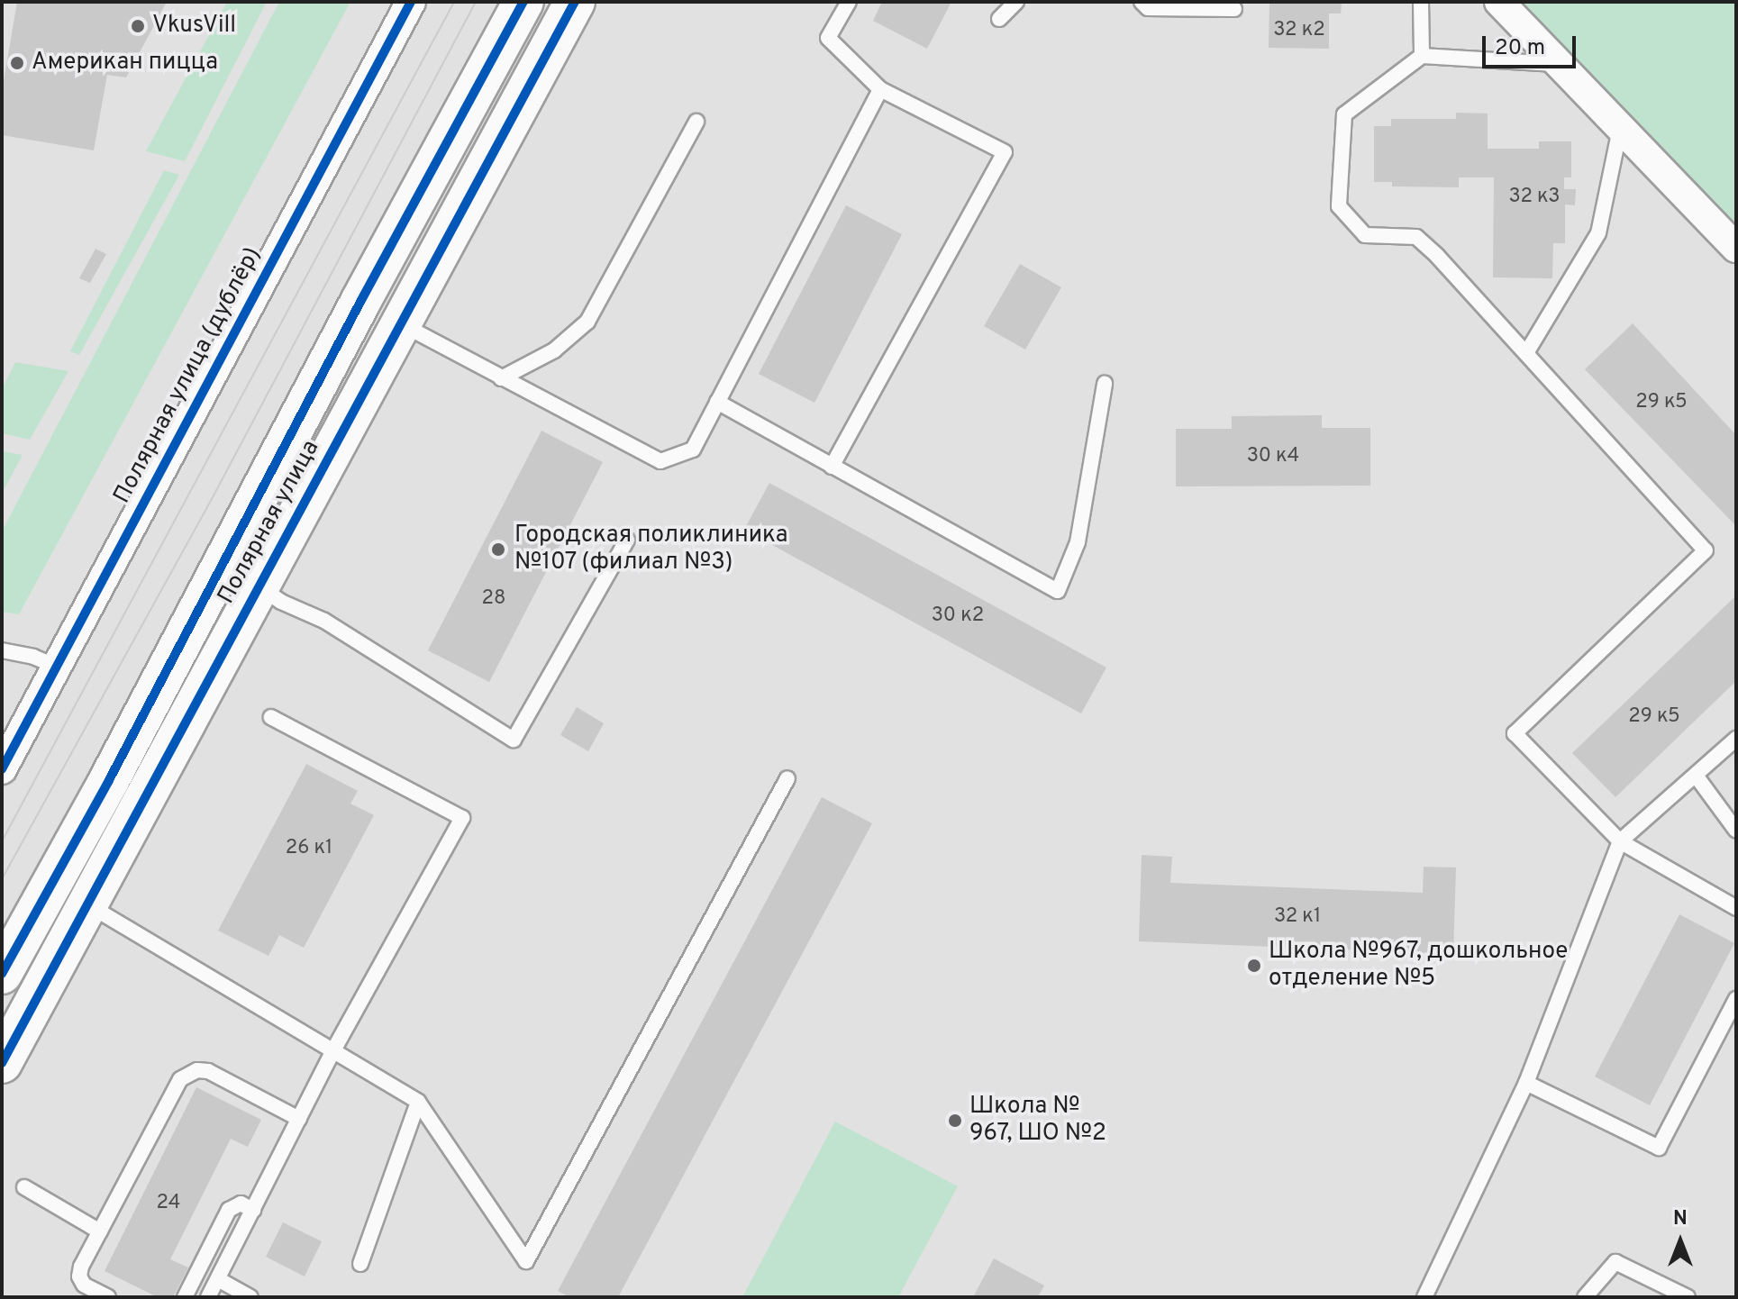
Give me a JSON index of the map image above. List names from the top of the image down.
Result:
{
  "streets": {
    "main road": ["Полярная улица"],
    "street": ["Полярная улица (дублёр)"]
  },
  "places": [
    "VkusVill",
    "Американ пицца",
    "Городская поликлиника №107 (филиал №3)",
    "Школа №967, дошкольное отделение №5",
    "Школа № 967, ШО №2"
  ],
  "house_numbers": [
    "32 к2",
    "32 к3",
    "29 к5",
    "30 к4",
    "28",
    "30 к2",
    "29 к5",
    "26 к1",
    "32 к1",
    "24"
  ],
  "scale_bar": "20 m",
  "north": "top"
}
